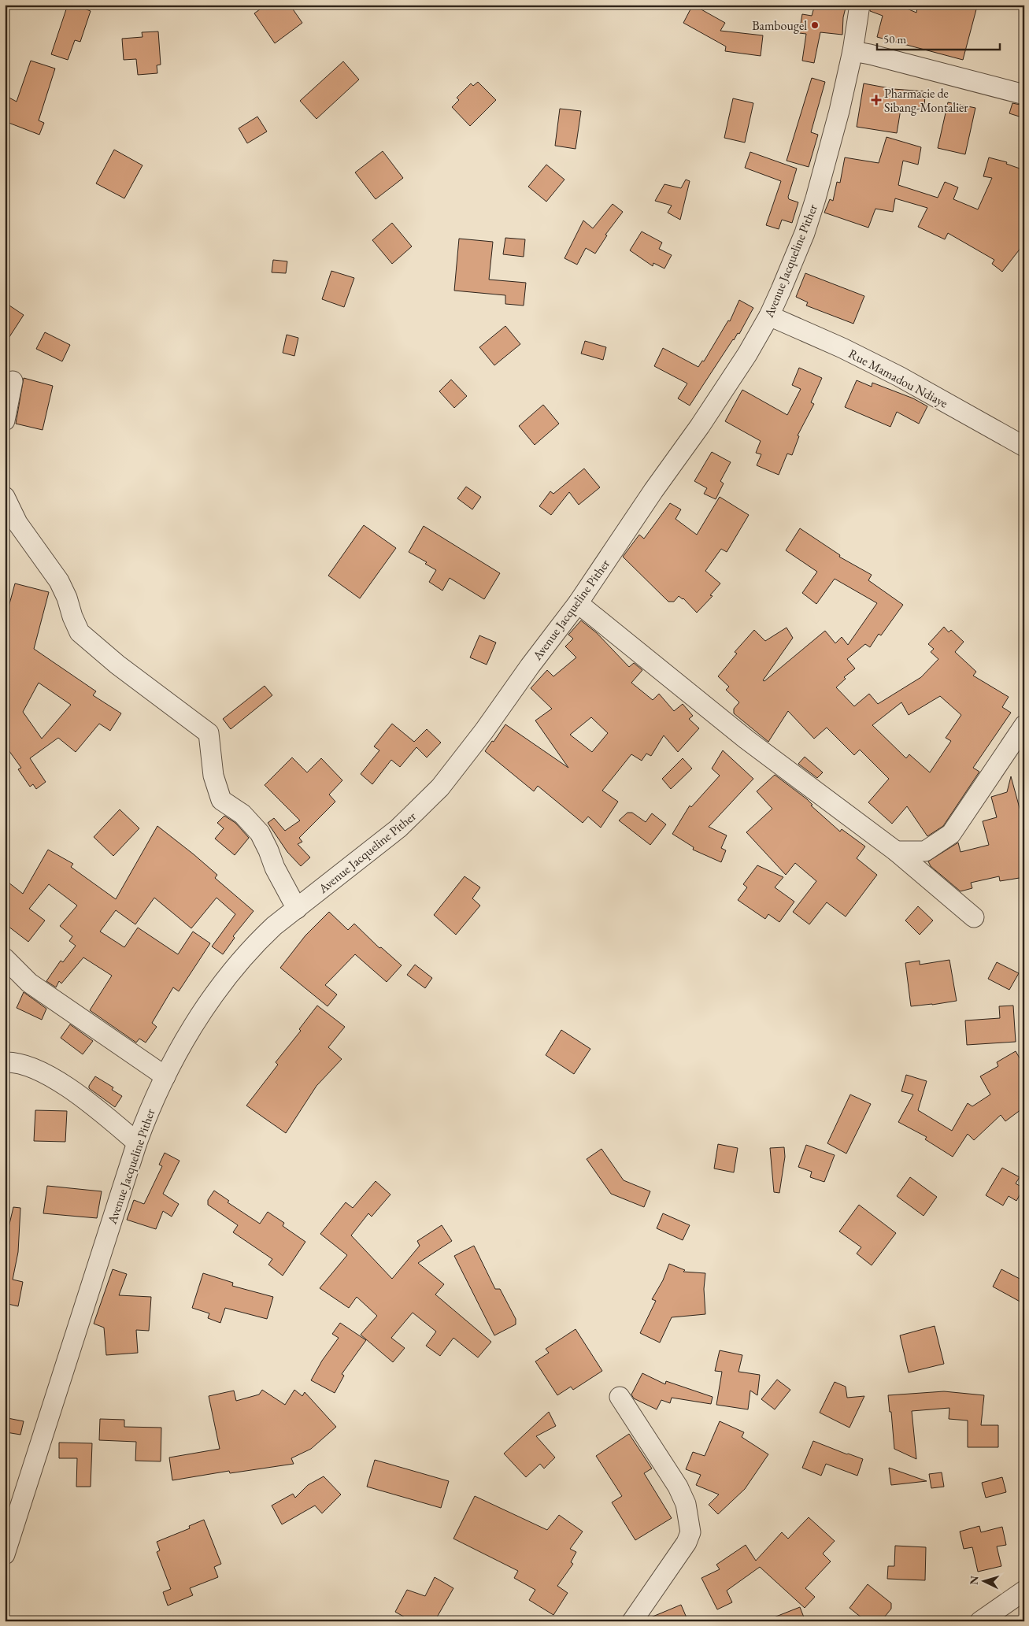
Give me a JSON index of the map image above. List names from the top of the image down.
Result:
{
  "streets": {
    "street": ["Avenue Jacqueline Pither", "Rue Mamadou Ndiaye"]
  },
  "crossings": [
    ["Avenue Jacqueline Pither", "Rue Mamadou Ndiaye"]
  ],
  "places": {
    "other": ["Bambougel"],
    "health": ["Pharmacie de Sibang-Montalier"]
  },
  "scale_bar": "50 m",
  "north": "left"
}
